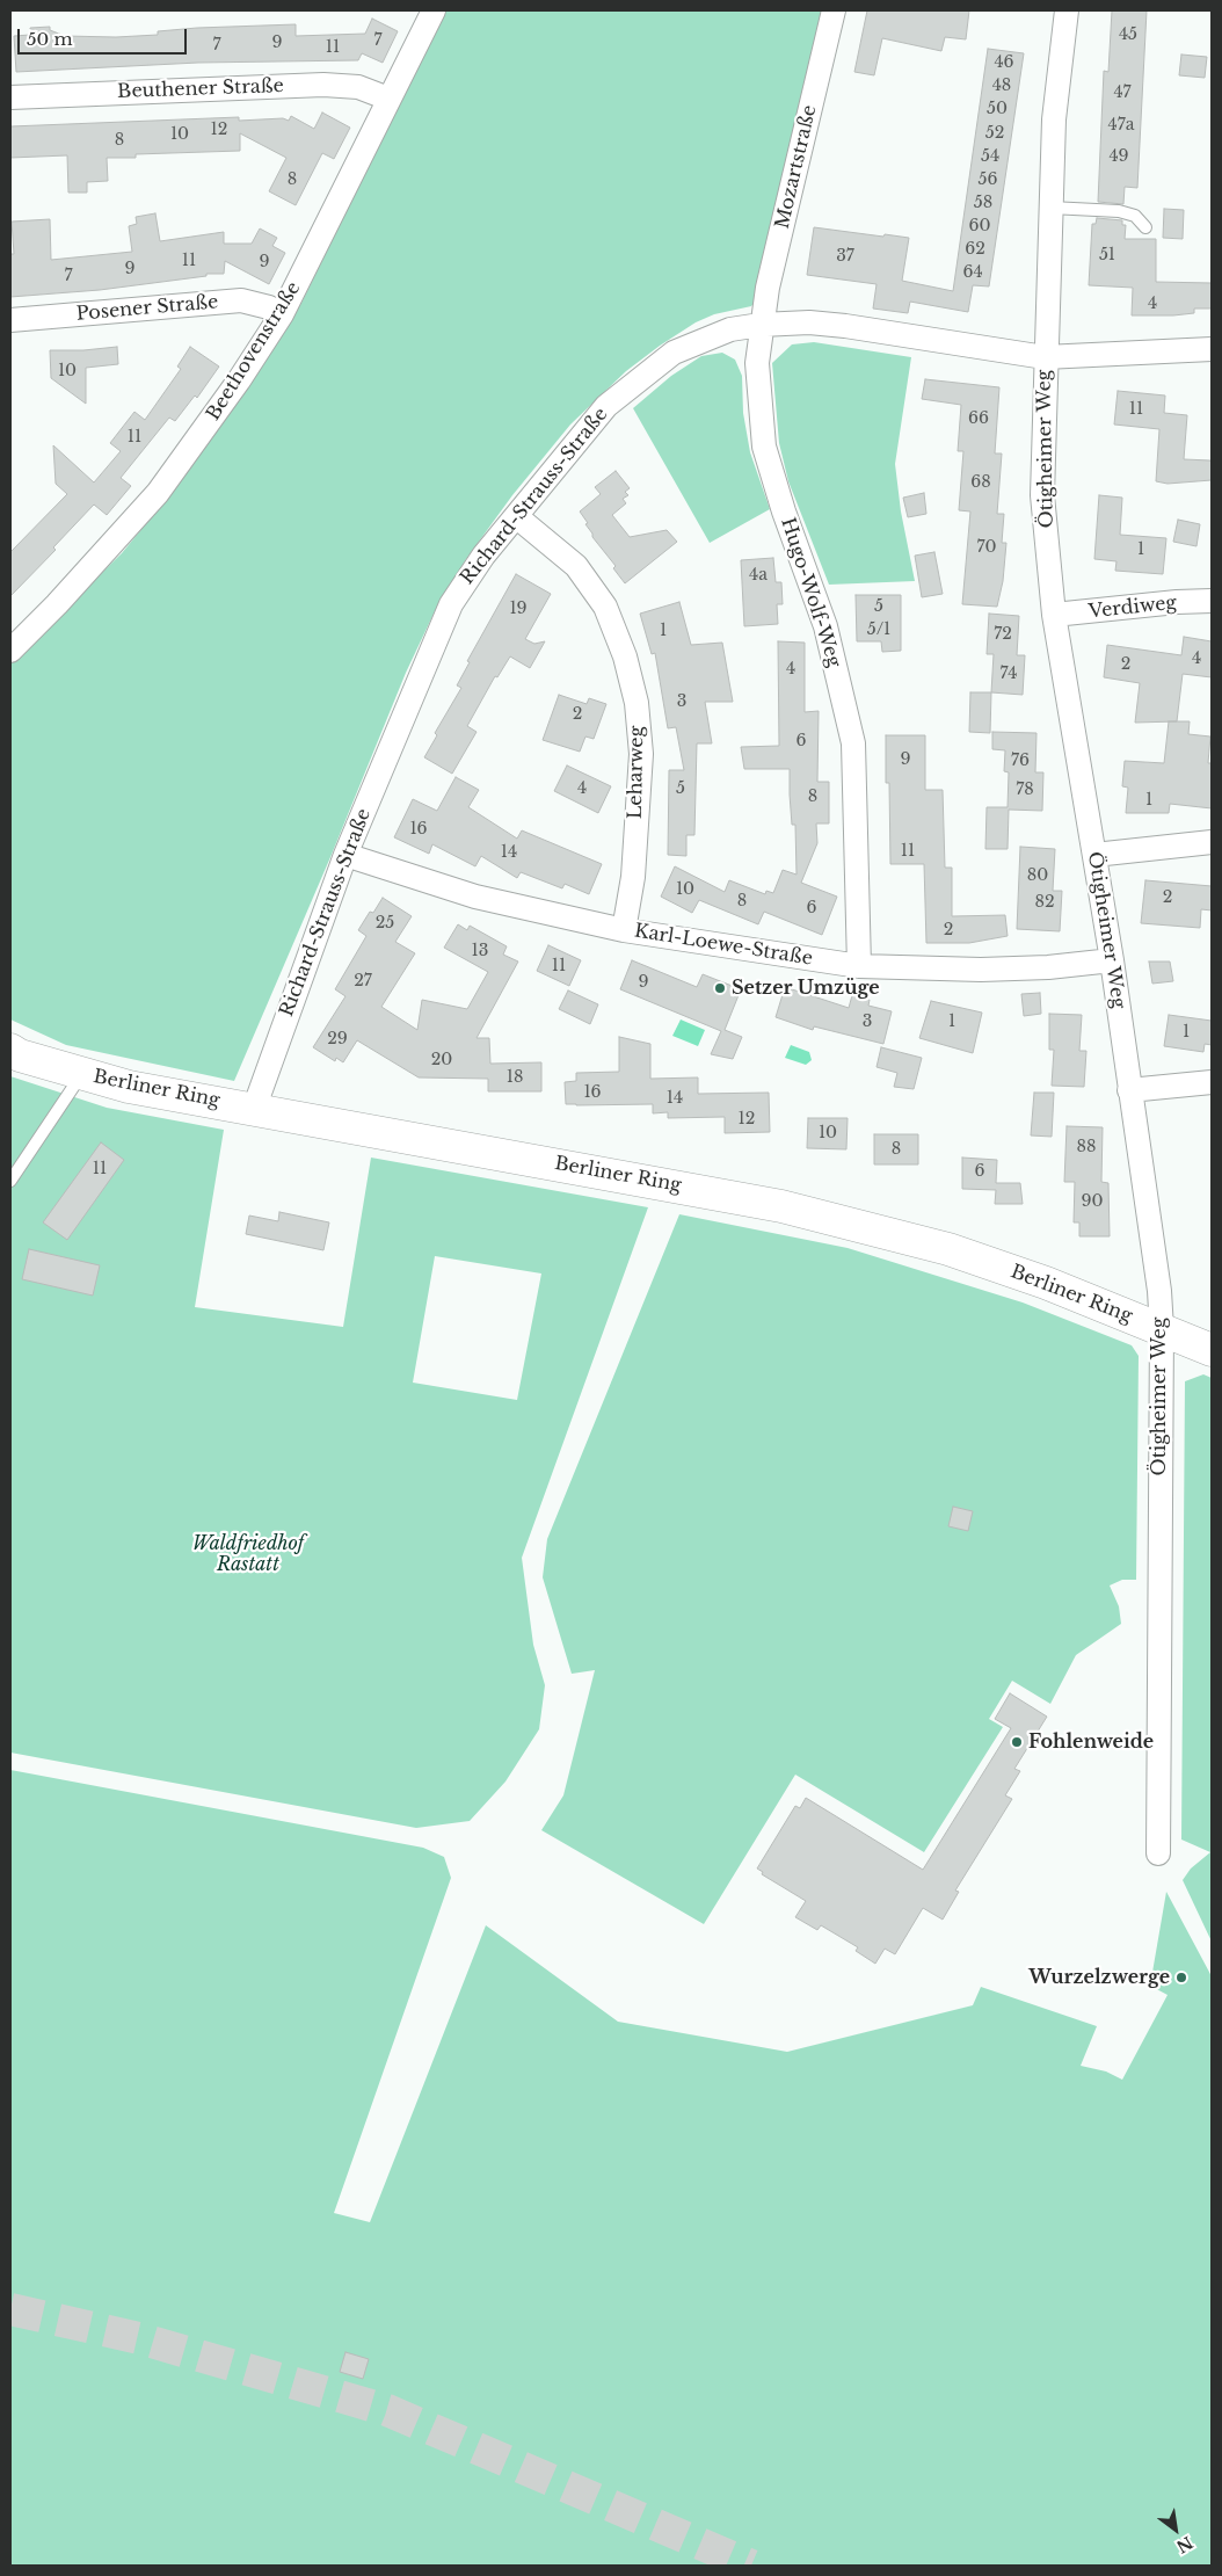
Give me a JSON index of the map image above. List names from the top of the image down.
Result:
{
  "streets": {
    "street": [
      "Beuthener Straße",
      "Mozartstraße",
      "Posener Straße",
      "Beethovenstraße",
      "Ötigheimer Weg",
      "Richard-Strauss-Straße",
      "Hugo-Wolf-Weg",
      "Verdiweg",
      "Leharweg",
      "Karl-Loewe-Straße",
      "Berliner Ring"
    ]
  },
  "crossings": [
    ["Beuthener Straße", "Beethovenstraße"],
    ["Mozartstraße", "Richard-Strauss-Straße"],
    ["Mozartstraße", "Hugo-Wolf-Weg"],
    ["Posener Straße", "Beethovenstraße"],
    ["Ötigheimer Weg", "Richard-Strauss-Straße"],
    ["Ötigheimer Weg", "Verdiweg"],
    ["Ötigheimer Weg", "Karl-Loewe-Straße"],
    ["Ötigheimer Weg", "Berliner Ring"],
    ["Richard-Strauss-Straße", "Hugo-Wolf-Weg"],
    ["Richard-Strauss-Straße", "Leharweg"],
    ["Richard-Strauss-Straße", "Karl-Loewe-Straße"],
    ["Richard-Strauss-Straße", "Berliner Ring"],
    ["Hugo-Wolf-Weg", "Karl-Loewe-Straße"],
    ["Leharweg", "Karl-Loewe-Straße"]
  ],
  "parks": ["Waldfriedhof Rastatt"],
  "places": ["Setzer Umzüge", "Fohlenweide", "Wurzelzwerge"],
  "house_numbers": [
    "45",
    "7",
    "9",
    "7",
    "11",
    "46",
    "48",
    "47",
    "50",
    "47a",
    "12",
    "52",
    "10",
    "8",
    "54",
    "49",
    "8",
    "56",
    "58",
    "60",
    "62",
    "51",
    "37",
    "11",
    "9",
    "9",
    "64",
    "7",
    "4",
    "10",
    "11",
    "66",
    "11",
    "68",
    "70",
    "1",
    "4a",
    "5",
    "19",
    "5/1",
    "1",
    "72",
    "4",
    "2",
    "4",
    "74",
    "3",
    "2",
    "6",
    "9",
    "76",
    "4",
    "5",
    "78",
    "8",
    "1",
    "16",
    "11",
    "14",
    "80",
    "10",
    "2",
    "8",
    "82",
    "6",
    "25",
    "2",
    "13",
    "11",
    "27",
    "9",
    "3",
    "1",
    "1",
    "29",
    "20",
    "18",
    "16",
    "14",
    "12",
    "10",
    "88",
    "8",
    "11",
    "6",
    "90"
  ],
  "scale_bar": "50 m",
  "north": "bottom right"
}
